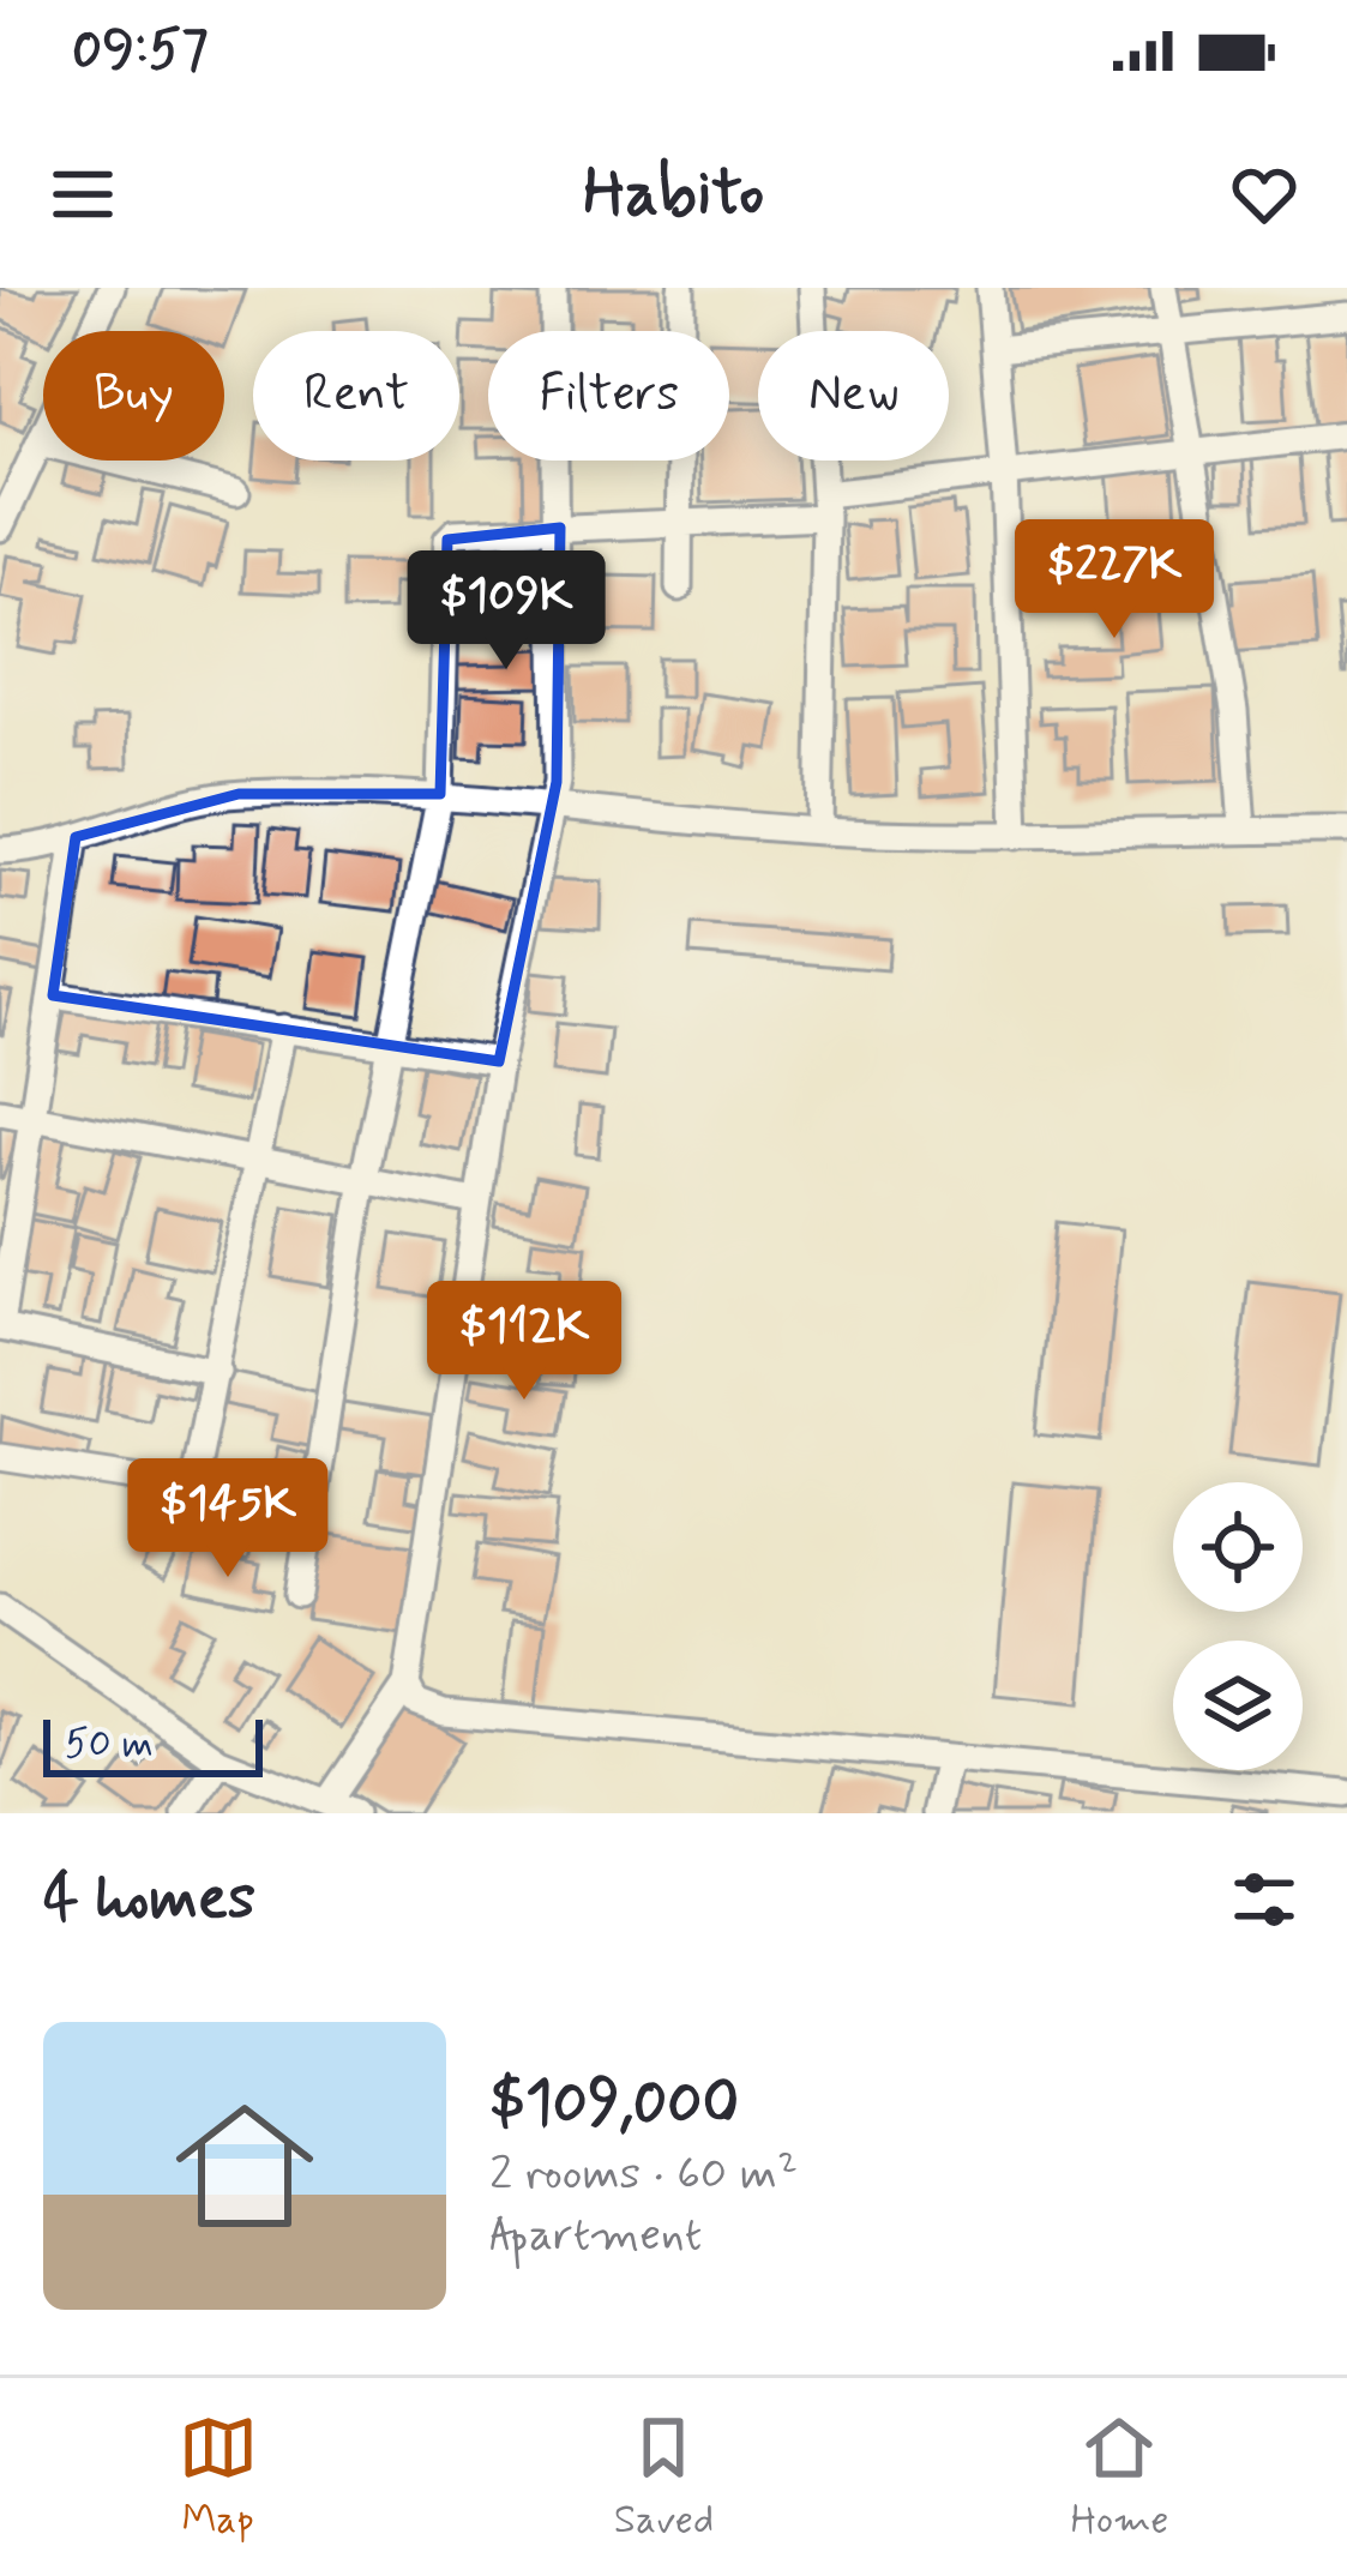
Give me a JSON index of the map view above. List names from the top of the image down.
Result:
{
  "scale_bar": "50 m",
  "page": {
    "status": "09:57",
    "header": "Habito",
    "chip": [
      "Buy",
      "Rent",
      "Filters",
      "New"
    ],
    "price": [
      "$227K",
      "$109K",
      "$112K",
      "$145K"
    ],
    "scale": "50 m",
    "heading": "4 homes",
    "list": [
      {
        "name": "$109,000",
        "note": "2 rooms · 60 m² · Apartment"
      }
    ],
    "tabs": ["Map", "Saved", "Home"]
  }
}
